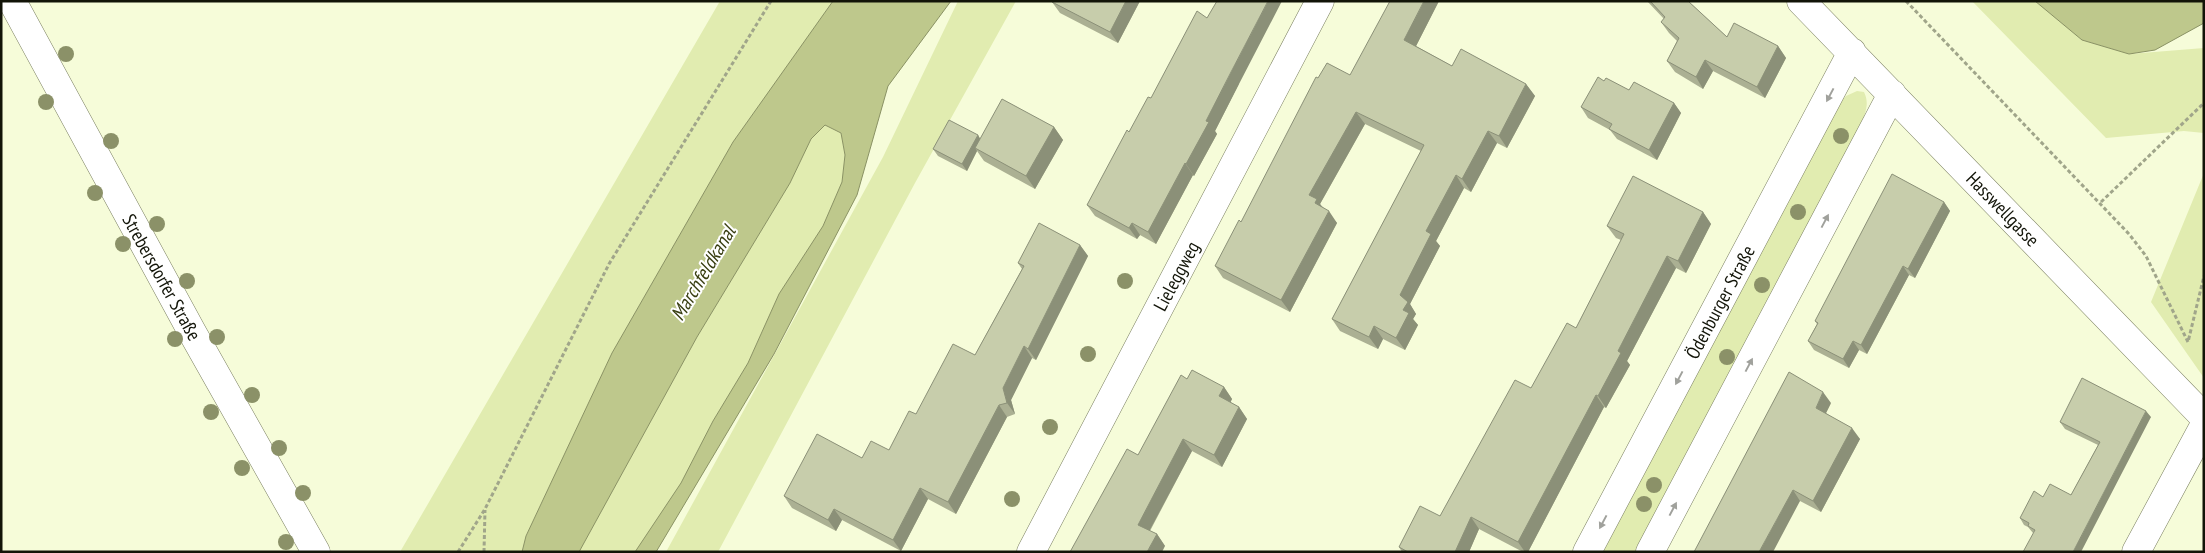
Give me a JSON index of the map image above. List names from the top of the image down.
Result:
{
  "streets": {
    "street": [
      "Hasswellgasse",
      "Lieleggweg",
      "Strebersdorfer Straße",
      "Ödenburger Straße"
    ]
  },
  "crossings": [
    ["Hasswellgasse", "Ödenburger Straße"]
  ],
  "water": ["Marchfeldkanal"]
}
